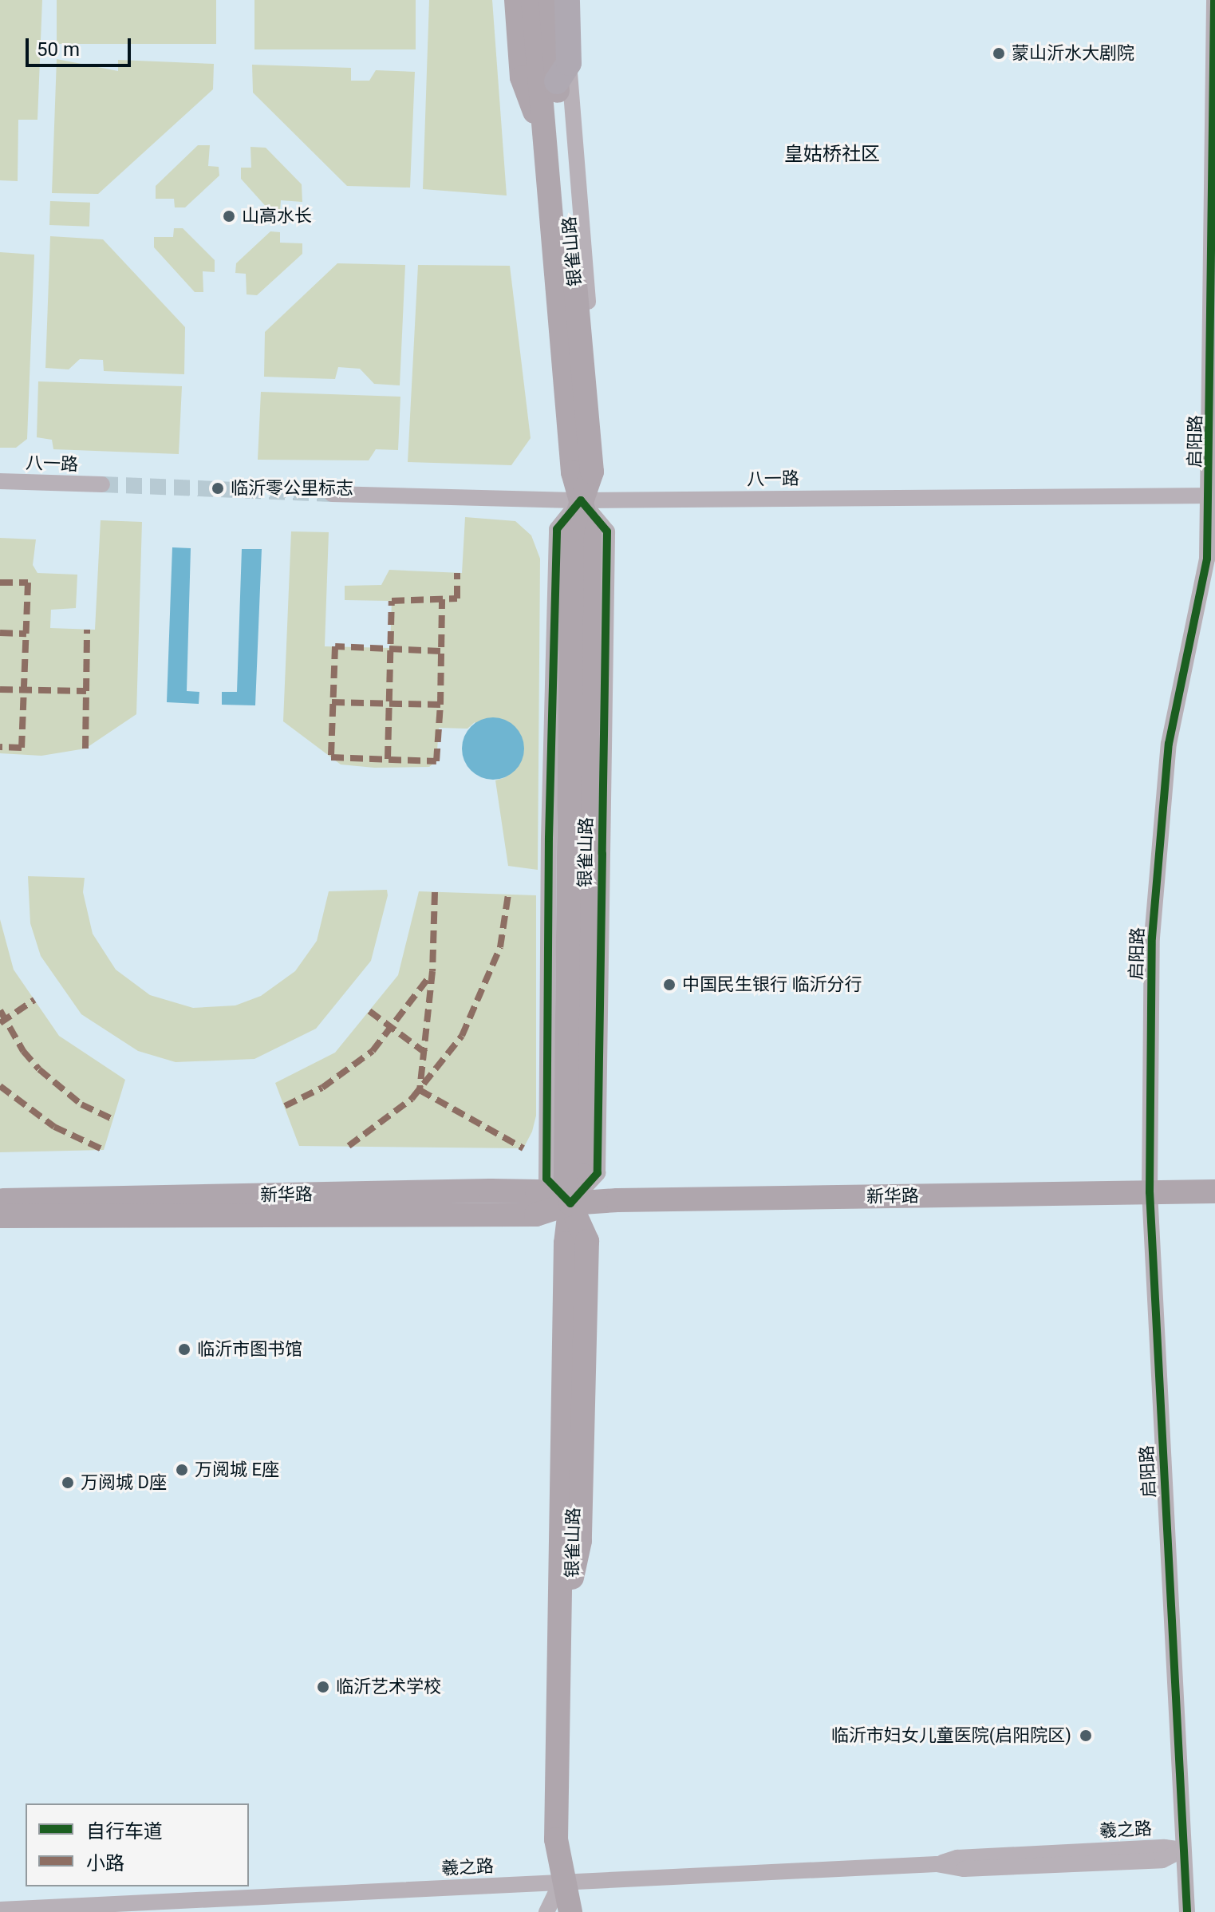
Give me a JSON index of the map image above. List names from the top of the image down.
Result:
{
  "streets": {
    "main road": ["银雀山路", "新华路"],
    "street": ["启阳路", "八一路", "羲之路"]
  },
  "crossings": [
    ["银雀山路", "八一路"],
    ["银雀山路", "新华路"],
    ["银雀山路", "羲之路"],
    ["启阳路", "八一路"],
    ["启阳路", "新华路"],
    ["启阳路", "羲之路"]
  ],
  "districts": ["皇姑桥社区"],
  "places": [
    "蒙山沂水大剧院",
    "山高水长",
    "临沂零公里标志",
    "中国民生银行 临沂分行",
    "临沂市图书馆",
    "万阅城 E座",
    "万阅城 D座",
    "临沂艺术学校",
    "临沂市妇女儿童医院(启阳院区)"
  ],
  "legend": ["自行车道", "小路"],
  "scale_bar": "50 m"
}
